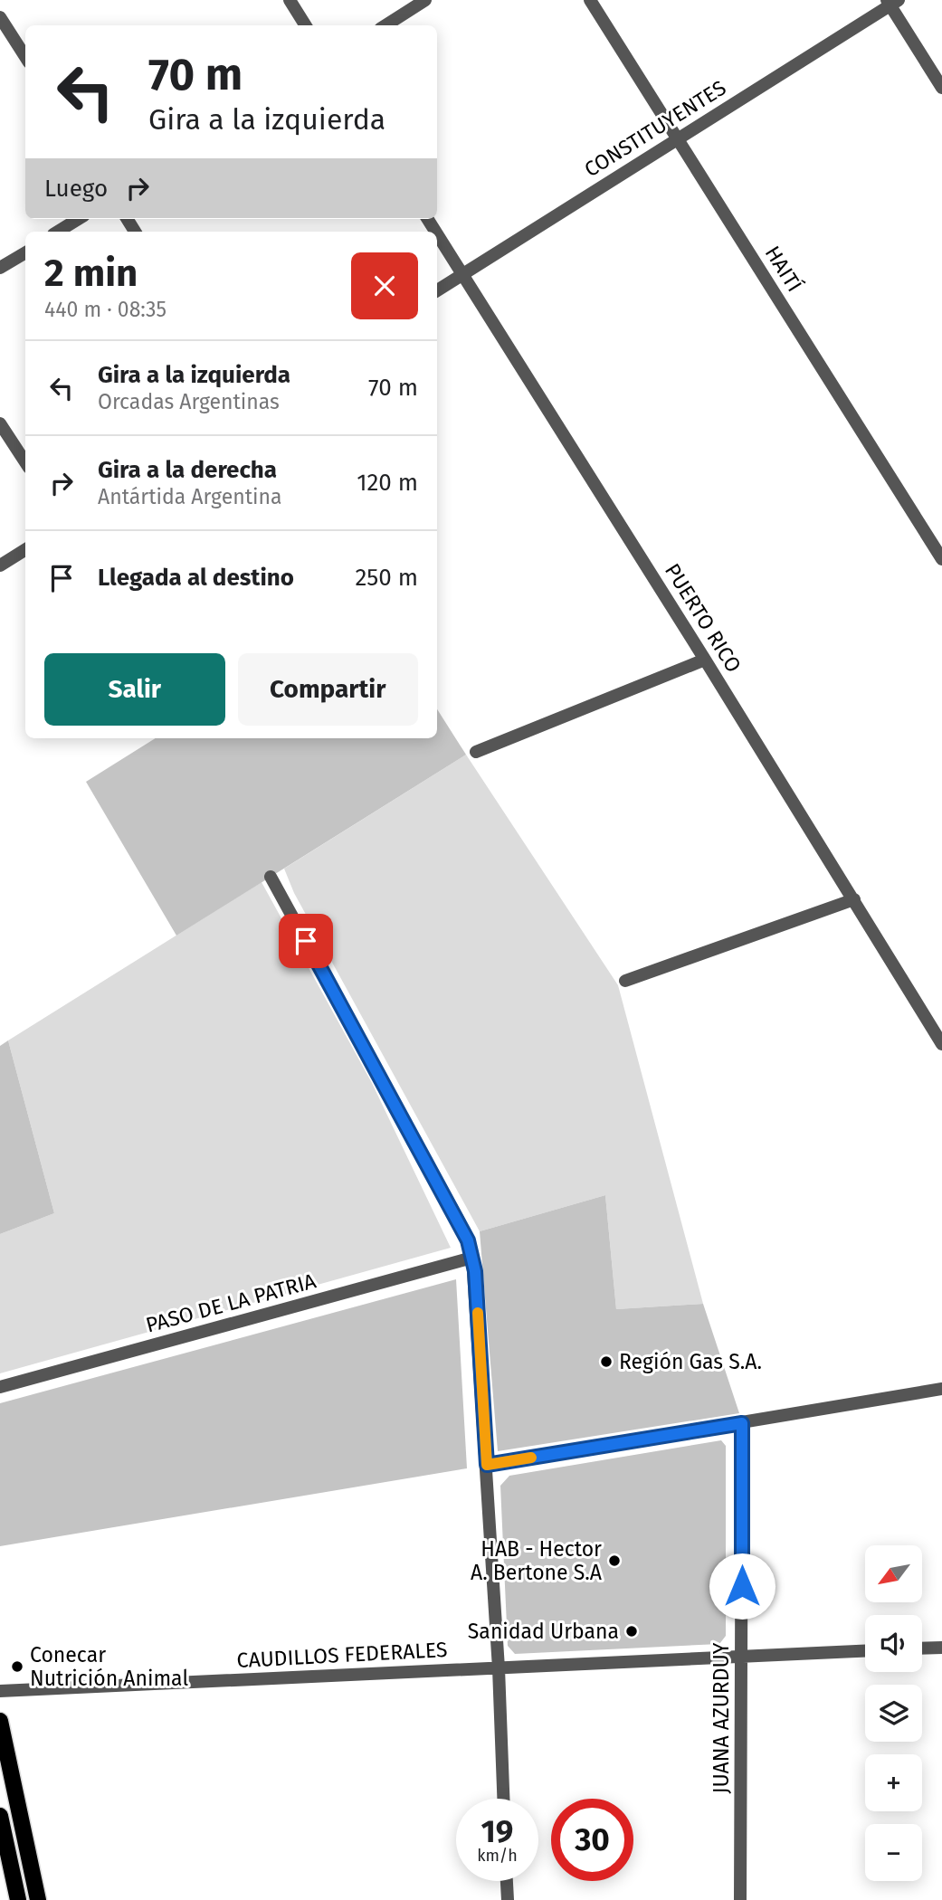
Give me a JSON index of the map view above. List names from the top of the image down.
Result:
{
  "streets": {
    "street": [
      "CONSTITUYENTES",
      "HAITÍ",
      "PUERTO RICO",
      "PASO DE LA PATRIA",
      "CAUDILLOS FEDERALES",
      "JUANA AZURDUY"
    ]
  },
  "crossings": [
    ["CONSTITUYENTES", "HAITÍ"],
    ["CONSTITUYENTES", "PUERTO RICO"],
    ["CAUDILLOS FEDERALES", "JUANA AZURDUY"]
  ],
  "places": [
    "Región Gas S.A.",
    "HAB - Hector A. Bertone S.A",
    "Sanidad Urbana",
    "Conecar Nutrición Animal"
  ],
  "north": "bottom left",
  "page": {
    "turn": ["70 m", "Gira a la izquierda"],
    "then": "Luego",
    "heading": ["2 min", "440 m · 08:35"],
    "list": [
      {
        "name": "Gira a la izquierda",
        "note": "Orcadas Argentinas",
        "value": "70 m"
      },
      {
        "name": "Gira a la derecha",
        "note": "Antártida Argentina",
        "value": "120 m"
      },
      {
        "name": "Llegada al destino",
        "value": "250 m"
      }
    ],
    "buttons": ["Salir", "Compartir"],
    "map_buttons": ["+", "−"],
    "speed": "19 km/h",
    "limit": "30"
  }
}
